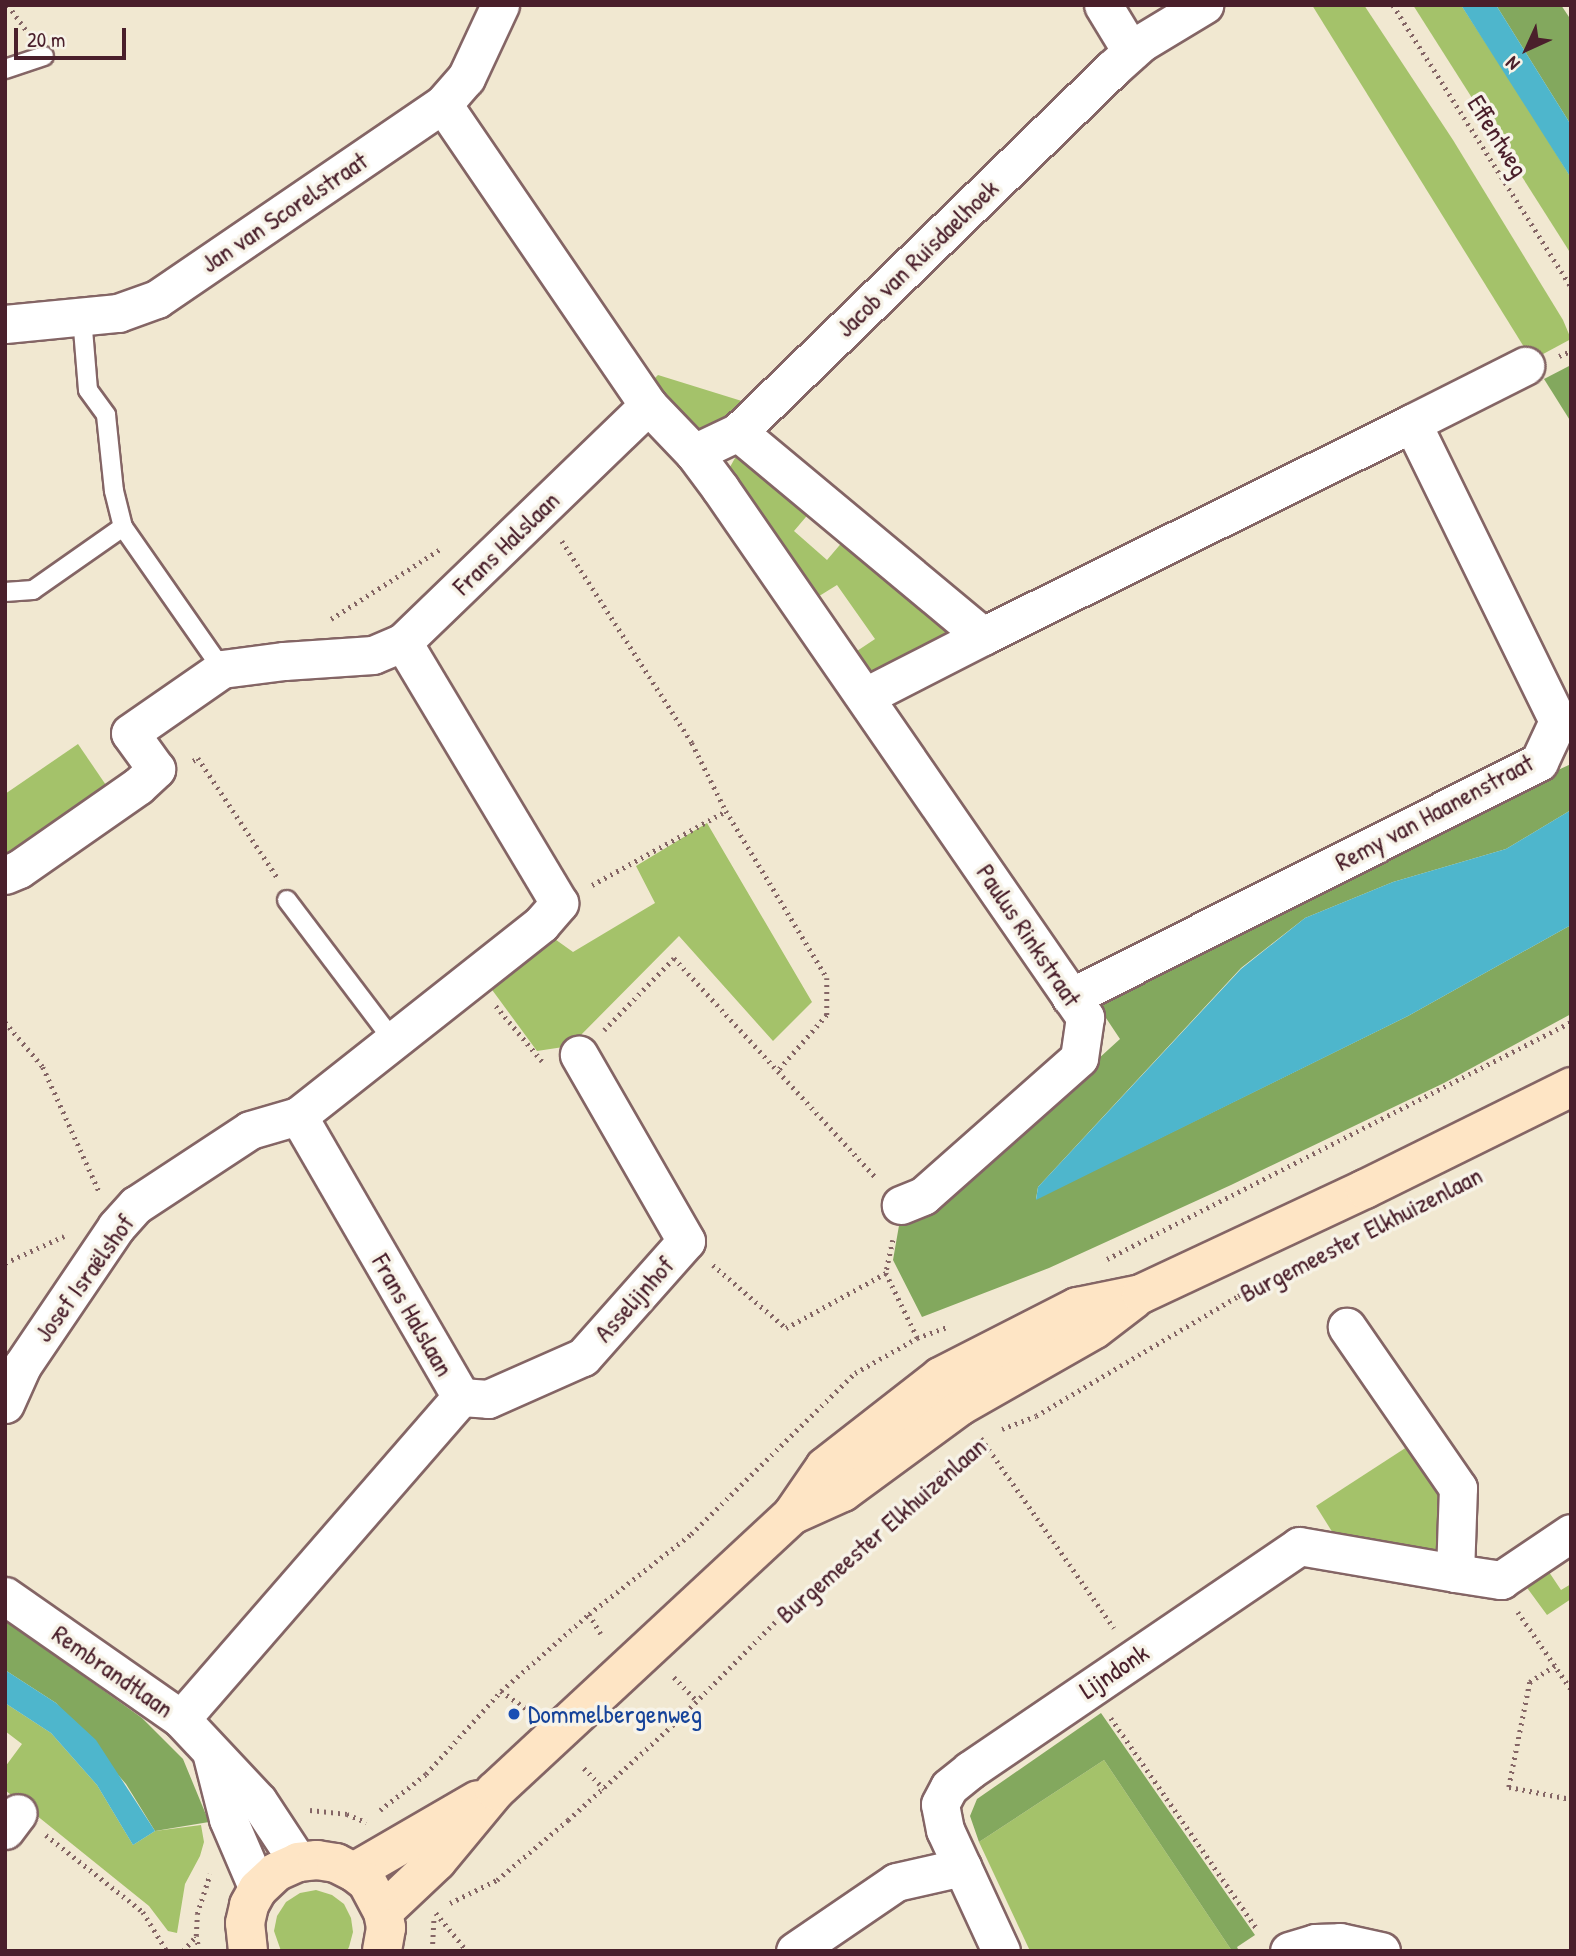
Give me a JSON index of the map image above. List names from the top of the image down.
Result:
{
  "streets": {
    "street": [
      "Jan van Scorelstraat",
      "Jacob van Ruisdaelhoek",
      "Frans Halslaan",
      "Remy van Haanenstraat",
      "Paulus Rinkstraat",
      "Burgemeester Elkhuizenlaan",
      "Josef Israëlshof",
      "Asselijnhof",
      "Rembrandtlaan",
      "Lijndonk"
    ],
    "path": ["Effentweg"]
  },
  "crossings": [
    ["Jacob van Ruisdaelhoek", "Paulus Rinkstraat"],
    ["Frans Halslaan", "Paulus Rinkstraat"],
    ["Frans Halslaan", "Josef Israëlshof"],
    ["Frans Halslaan", "Asselijnhof"],
    ["Frans Halslaan", "Rembrandtlaan"],
    ["Remy van Haanenstraat", "Paulus Rinkstraat"]
  ],
  "places": ["Dommelbergenweg"],
  "scale_bar": "20 m",
  "north": "bottom left"
}
